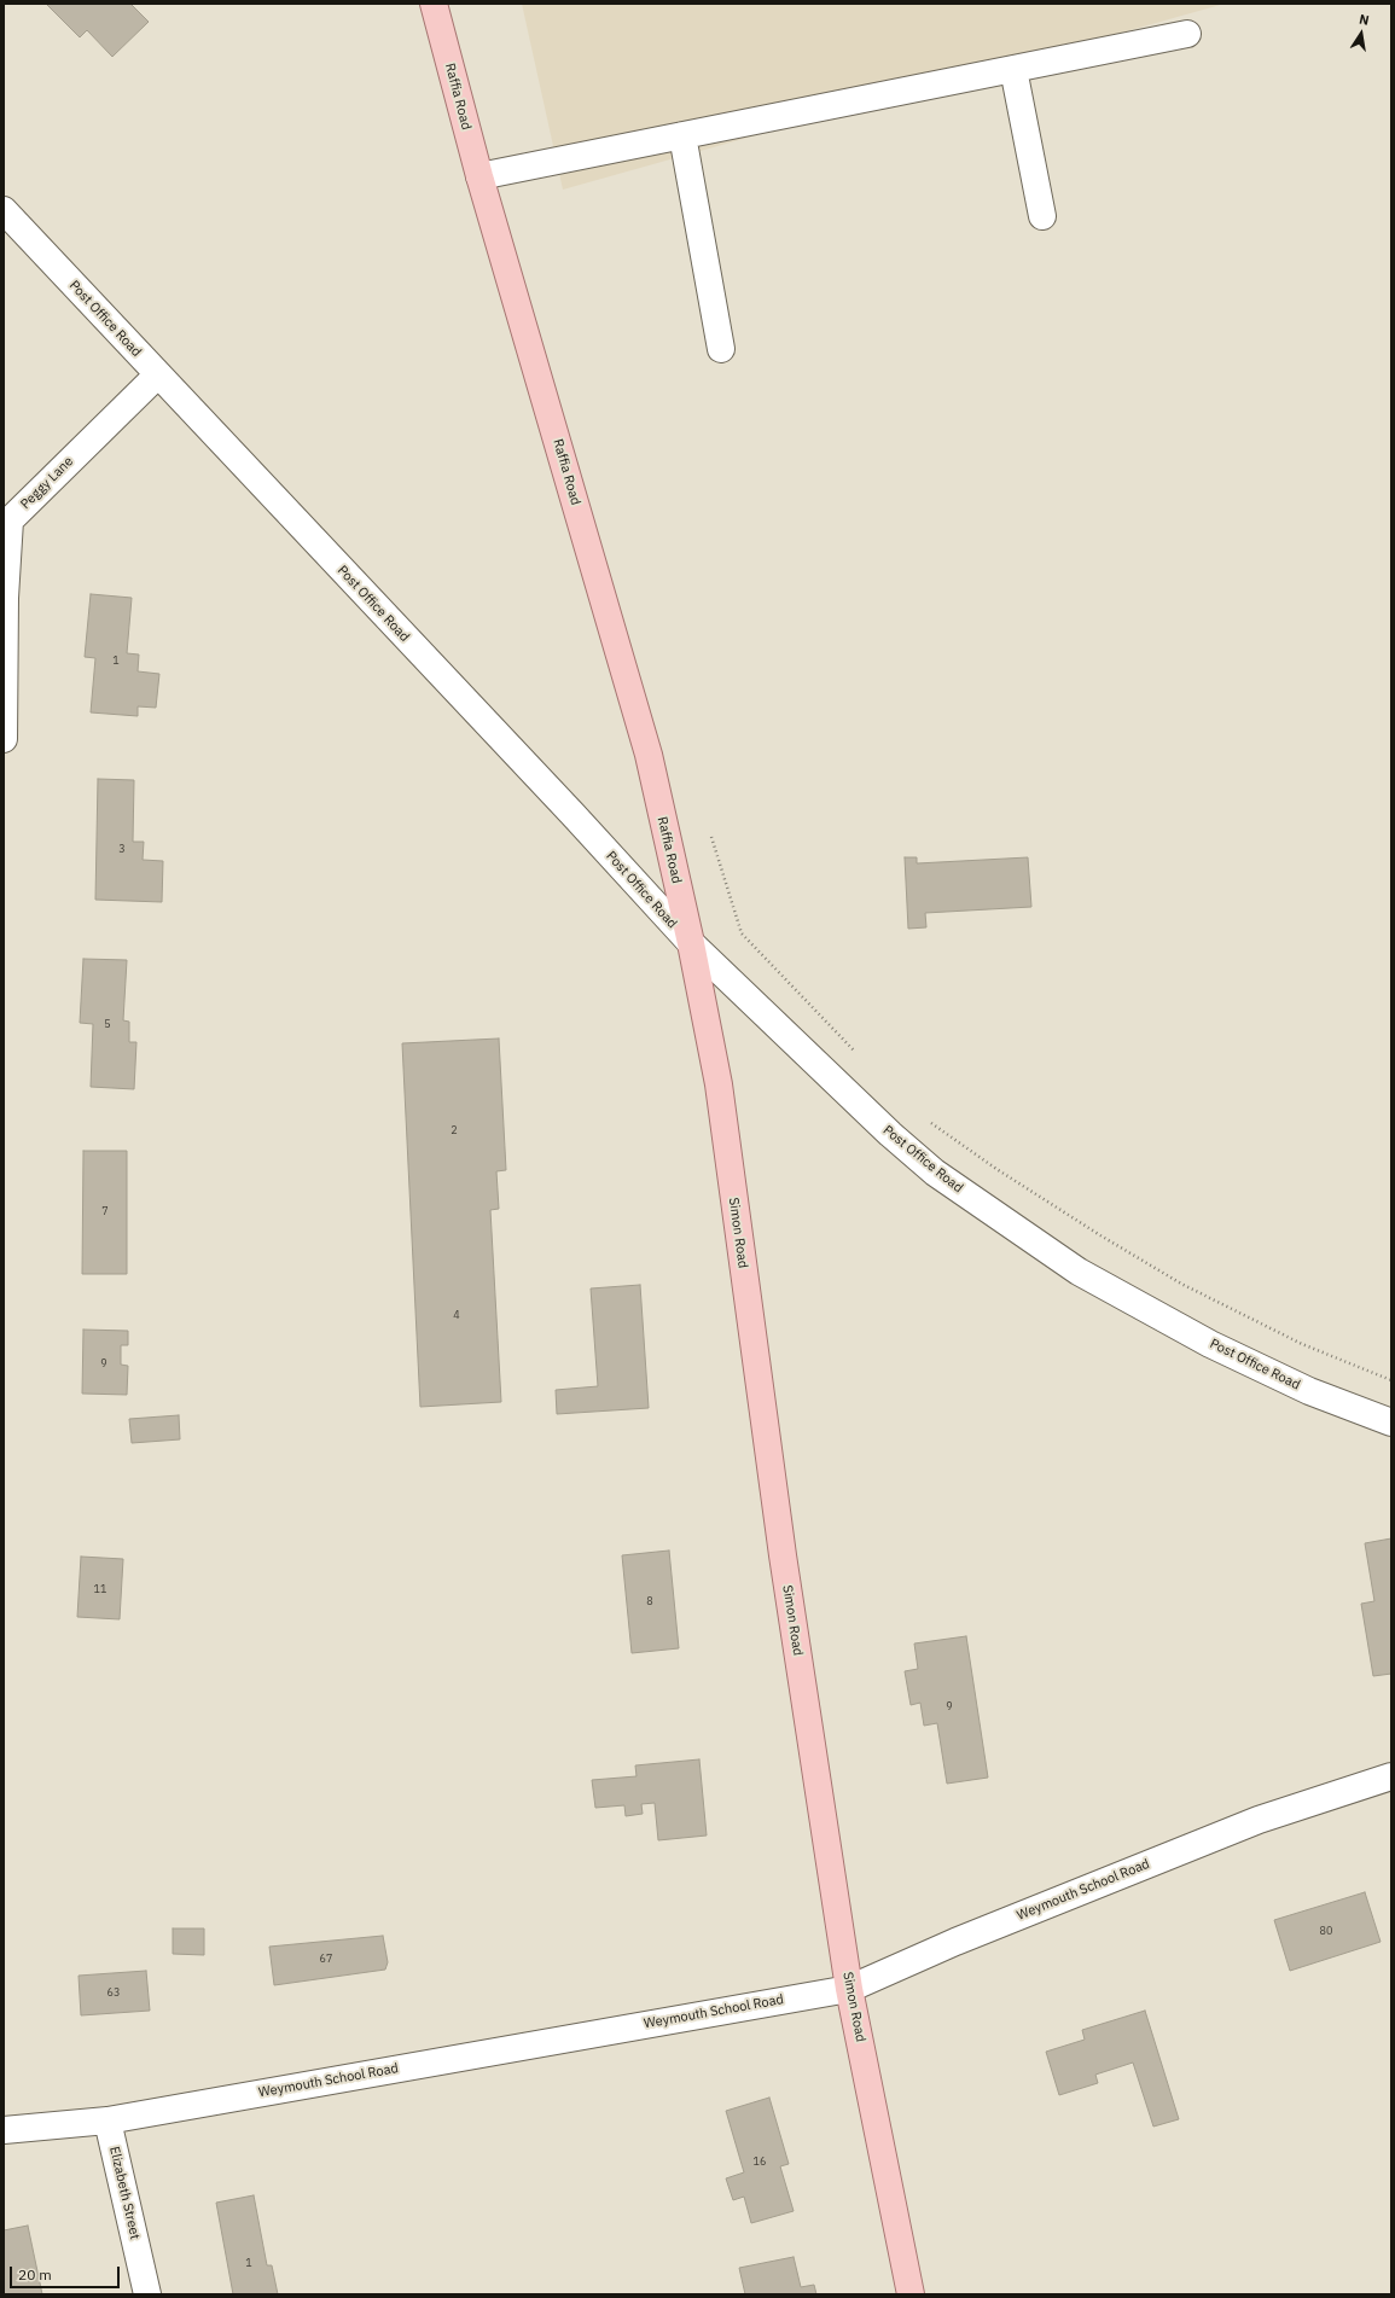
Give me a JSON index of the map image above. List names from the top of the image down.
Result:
{
  "streets": {
    "main road": ["Raffia Road", "Simon Road"],
    "street": [
      "Post Office Road",
      "Peggy Lane",
      "Weymouth School Road",
      "Elizabeth Street"
    ]
  },
  "crossings": [
    ["Raffia Road", "Post Office Road"],
    ["Raffia Road", "Simon Road"],
    ["Post Office Road", "Peggy Lane"],
    ["Post Office Road", "Simon Road"],
    ["Simon Road", "Weymouth School Road"],
    ["Weymouth School Road", "Elizabeth Street"]
  ],
  "house_numbers": [
    "1",
    "3",
    "5",
    "2",
    "7",
    "4",
    "9",
    "11",
    "8",
    "9",
    "80",
    "67",
    "63",
    "16",
    "1"
  ],
  "scale_bar": "20 m",
  "north": "top"
}
